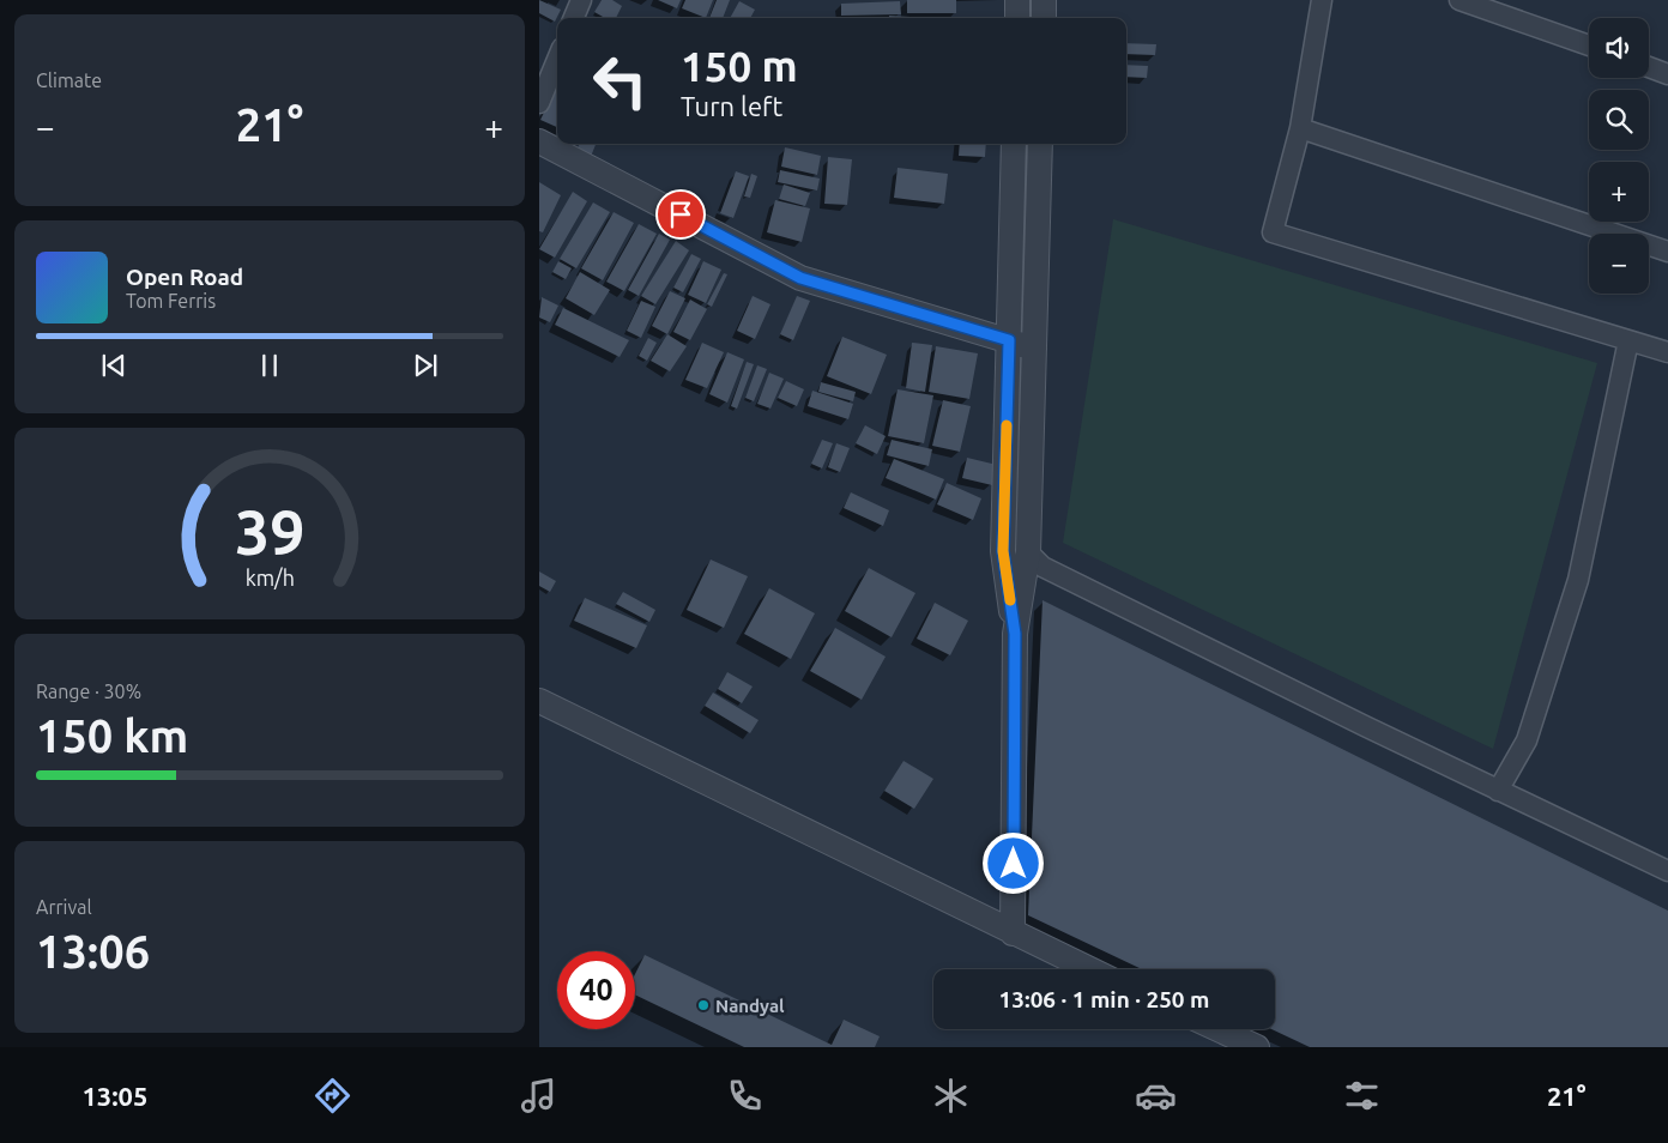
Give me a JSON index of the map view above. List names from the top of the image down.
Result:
{
  "places": ["Nandyal"],
  "page": {
    "tile": [
      "Climate",
      ["Range · 30%", "150 km"],
      ["Arrival", "13:06"]
    ],
    "map_buttons": ["+", "−"],
    "turn": ["150 m", "Turn left"],
    "heat": ["−", "21°", "+"],
    "song": ["Open Road", "Tom Ferris"],
    "limit": "40",
    "trip": "13:06 · 1 min · 250 m",
    "tabs": ["13:05", "21°"],
    "gauge": ["39", "km/h"]
  }
}
